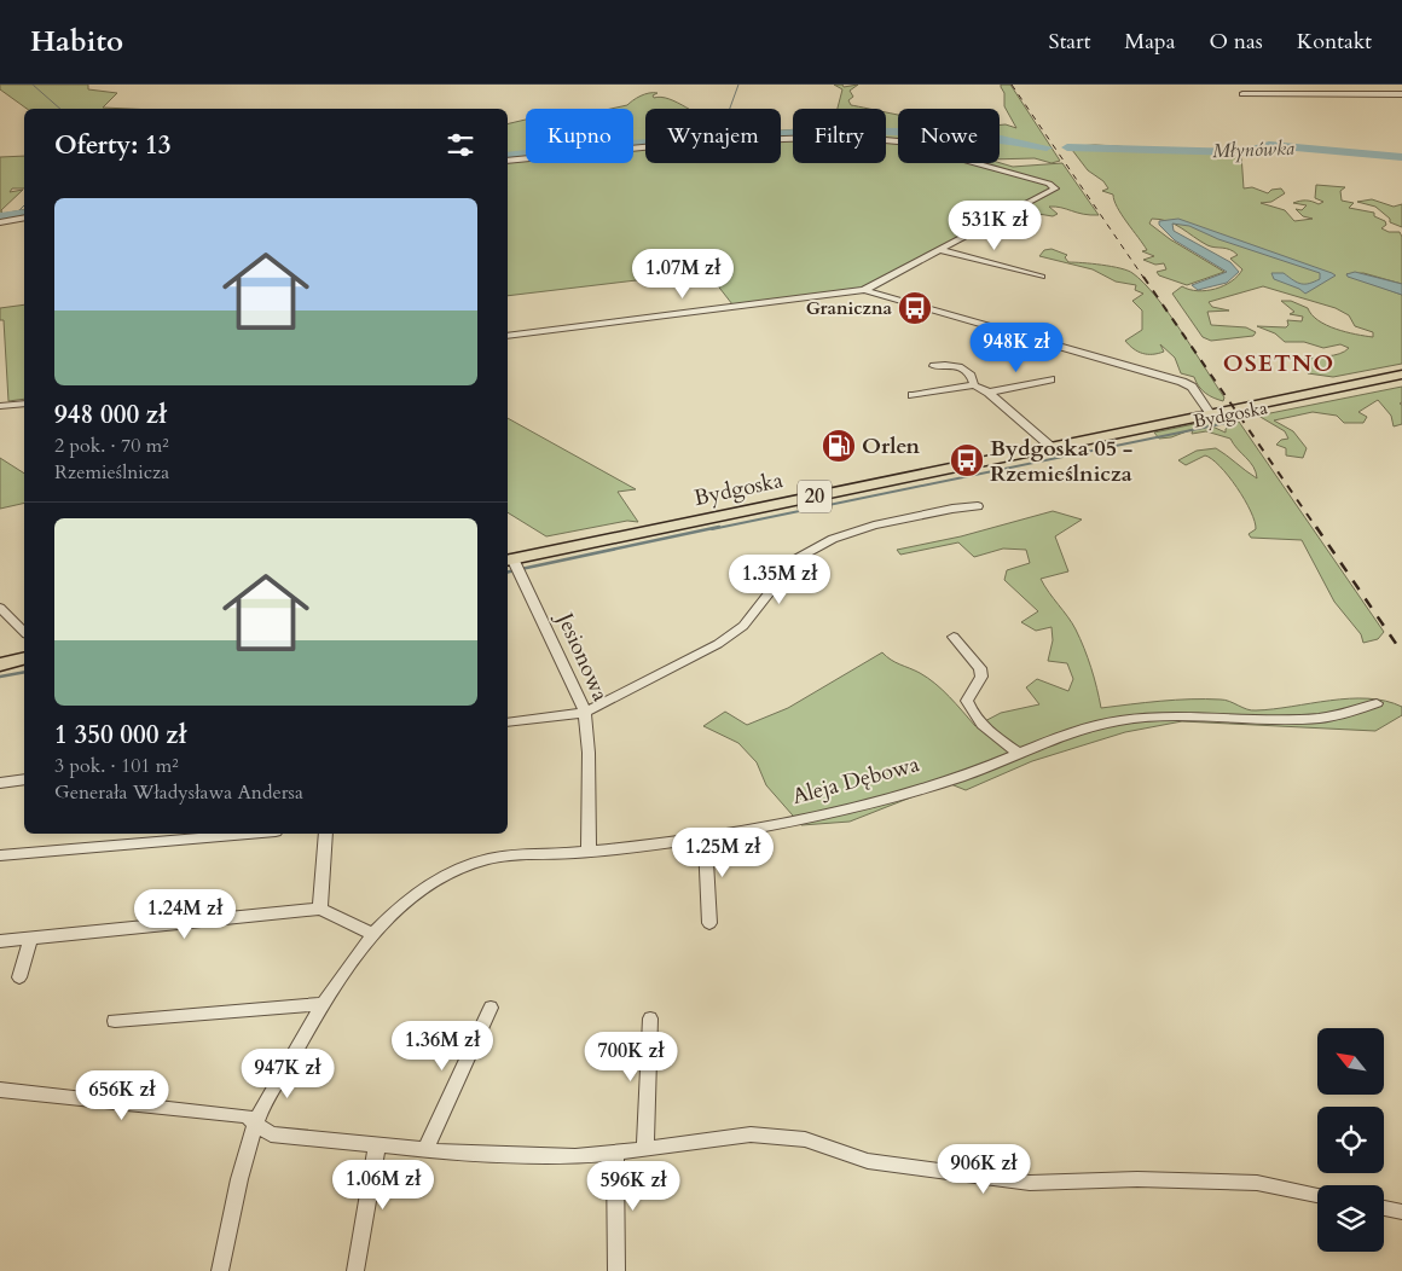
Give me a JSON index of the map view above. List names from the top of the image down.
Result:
{
  "streets": {
    "main road": ["Bydgoska", "20"],
    "street": ["Jesionowa", "Aleja Dębowa"]
  },
  "crossings": [
    ["Bydgoska", "Jesionowa"],
    ["Jesionowa", "Aleja Dębowa"]
  ],
  "districts": ["OSETNO"],
  "water": ["Młynówka"],
  "places": {
    "bus stop": ["Graniczna", "Bydgoska 05 - Rzemieślnicza"],
    "fuel station": ["Orlen"]
  },
  "north": "top left",
  "page": {
    "header": "Habito",
    "nav": [
      "Start",
      "Mapa",
      "O nas",
      "Kontakt"
    ],
    "chip": [
      "Kupno",
      "Wynajem",
      "Filtry",
      "Nowe"
    ],
    "heading": "Oferty: 13",
    "list": [
      {
        "name": "948 000 zł",
        "note": "2 pok. · 70 m² · Rzemieślnicza"
      },
      {
        "name": "1 350 000 zł",
        "note": "3 pok. · 101 m² · Generała Władysława Andersa"
      }
    ],
    "price": [
      "531K zł",
      "1.07M zł",
      "948K zł",
      "1.35M zł",
      "1.25M zł",
      "1.24M zł",
      "1.36M zł",
      "700K zł",
      "947K zł",
      "656K zł",
      "906K zł",
      "1.06M zł",
      "596K zł"
    ]
  }
}
